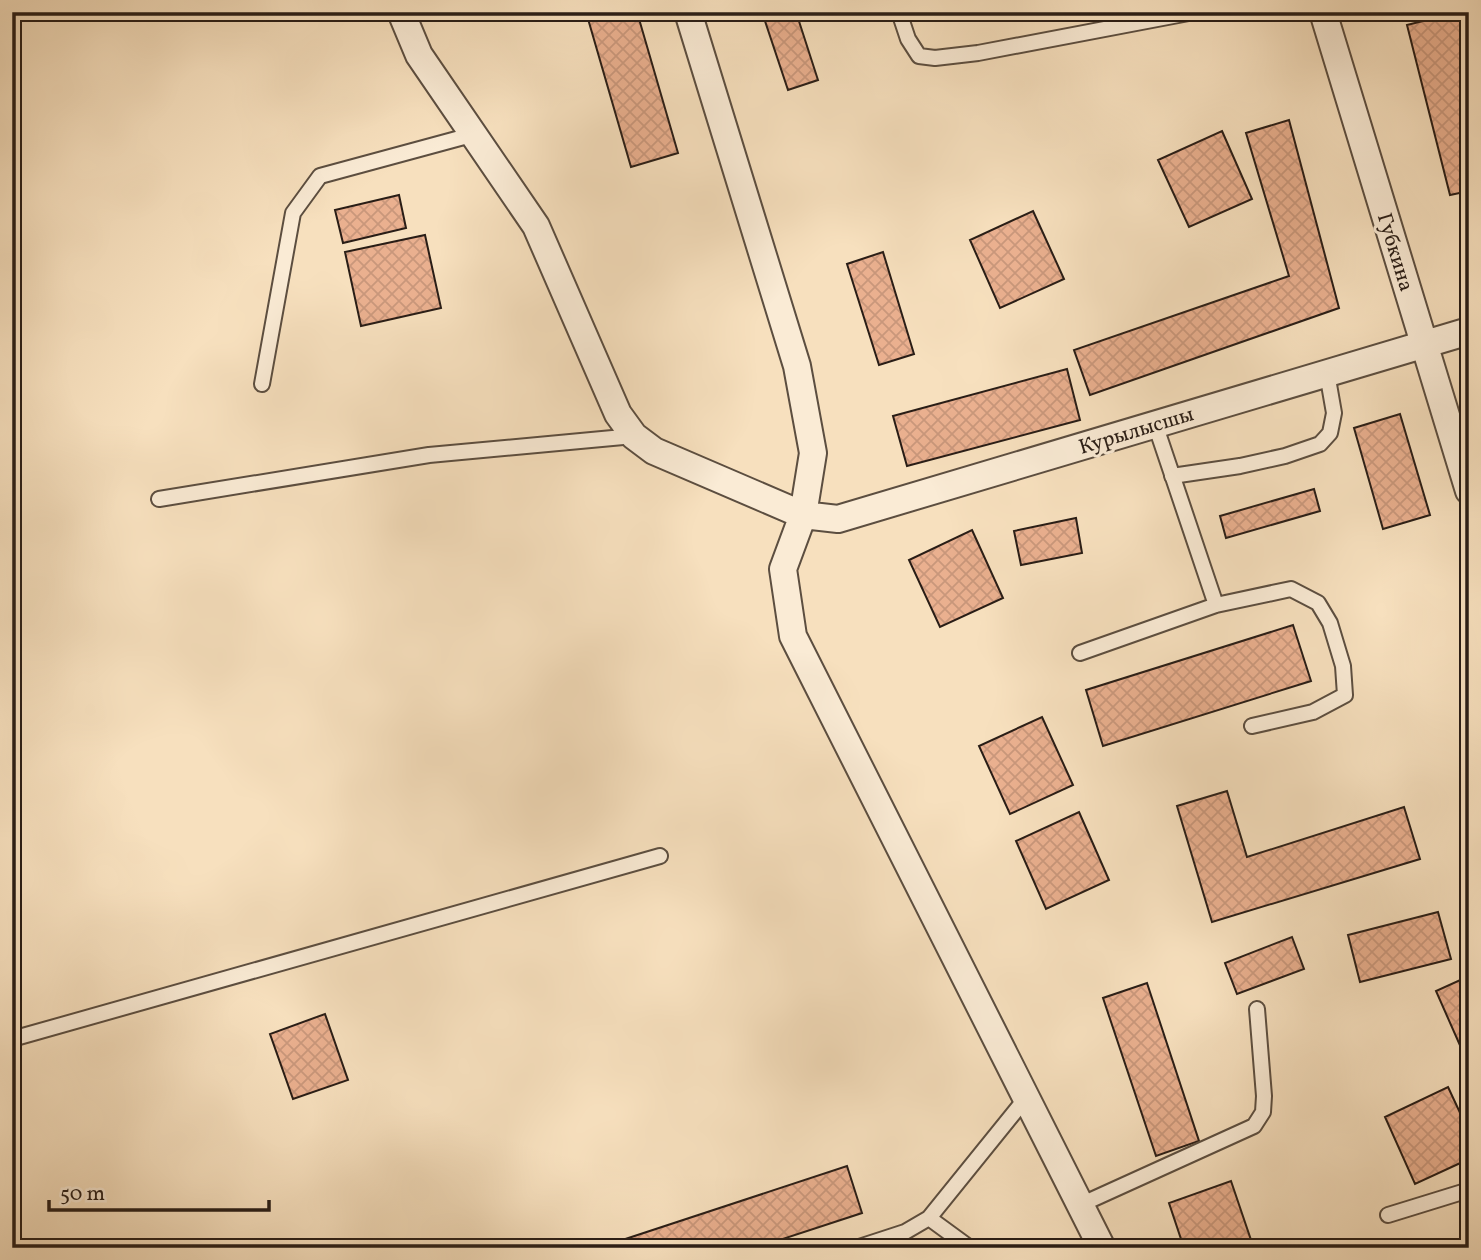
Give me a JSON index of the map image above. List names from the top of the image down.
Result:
{
  "streets": {
    "street": ["Губкина", "Курылысшы"]
  },
  "crossings": [
    ["Губкина", "Курылысшы"]
  ],
  "scale_bar": "50 m"
}
